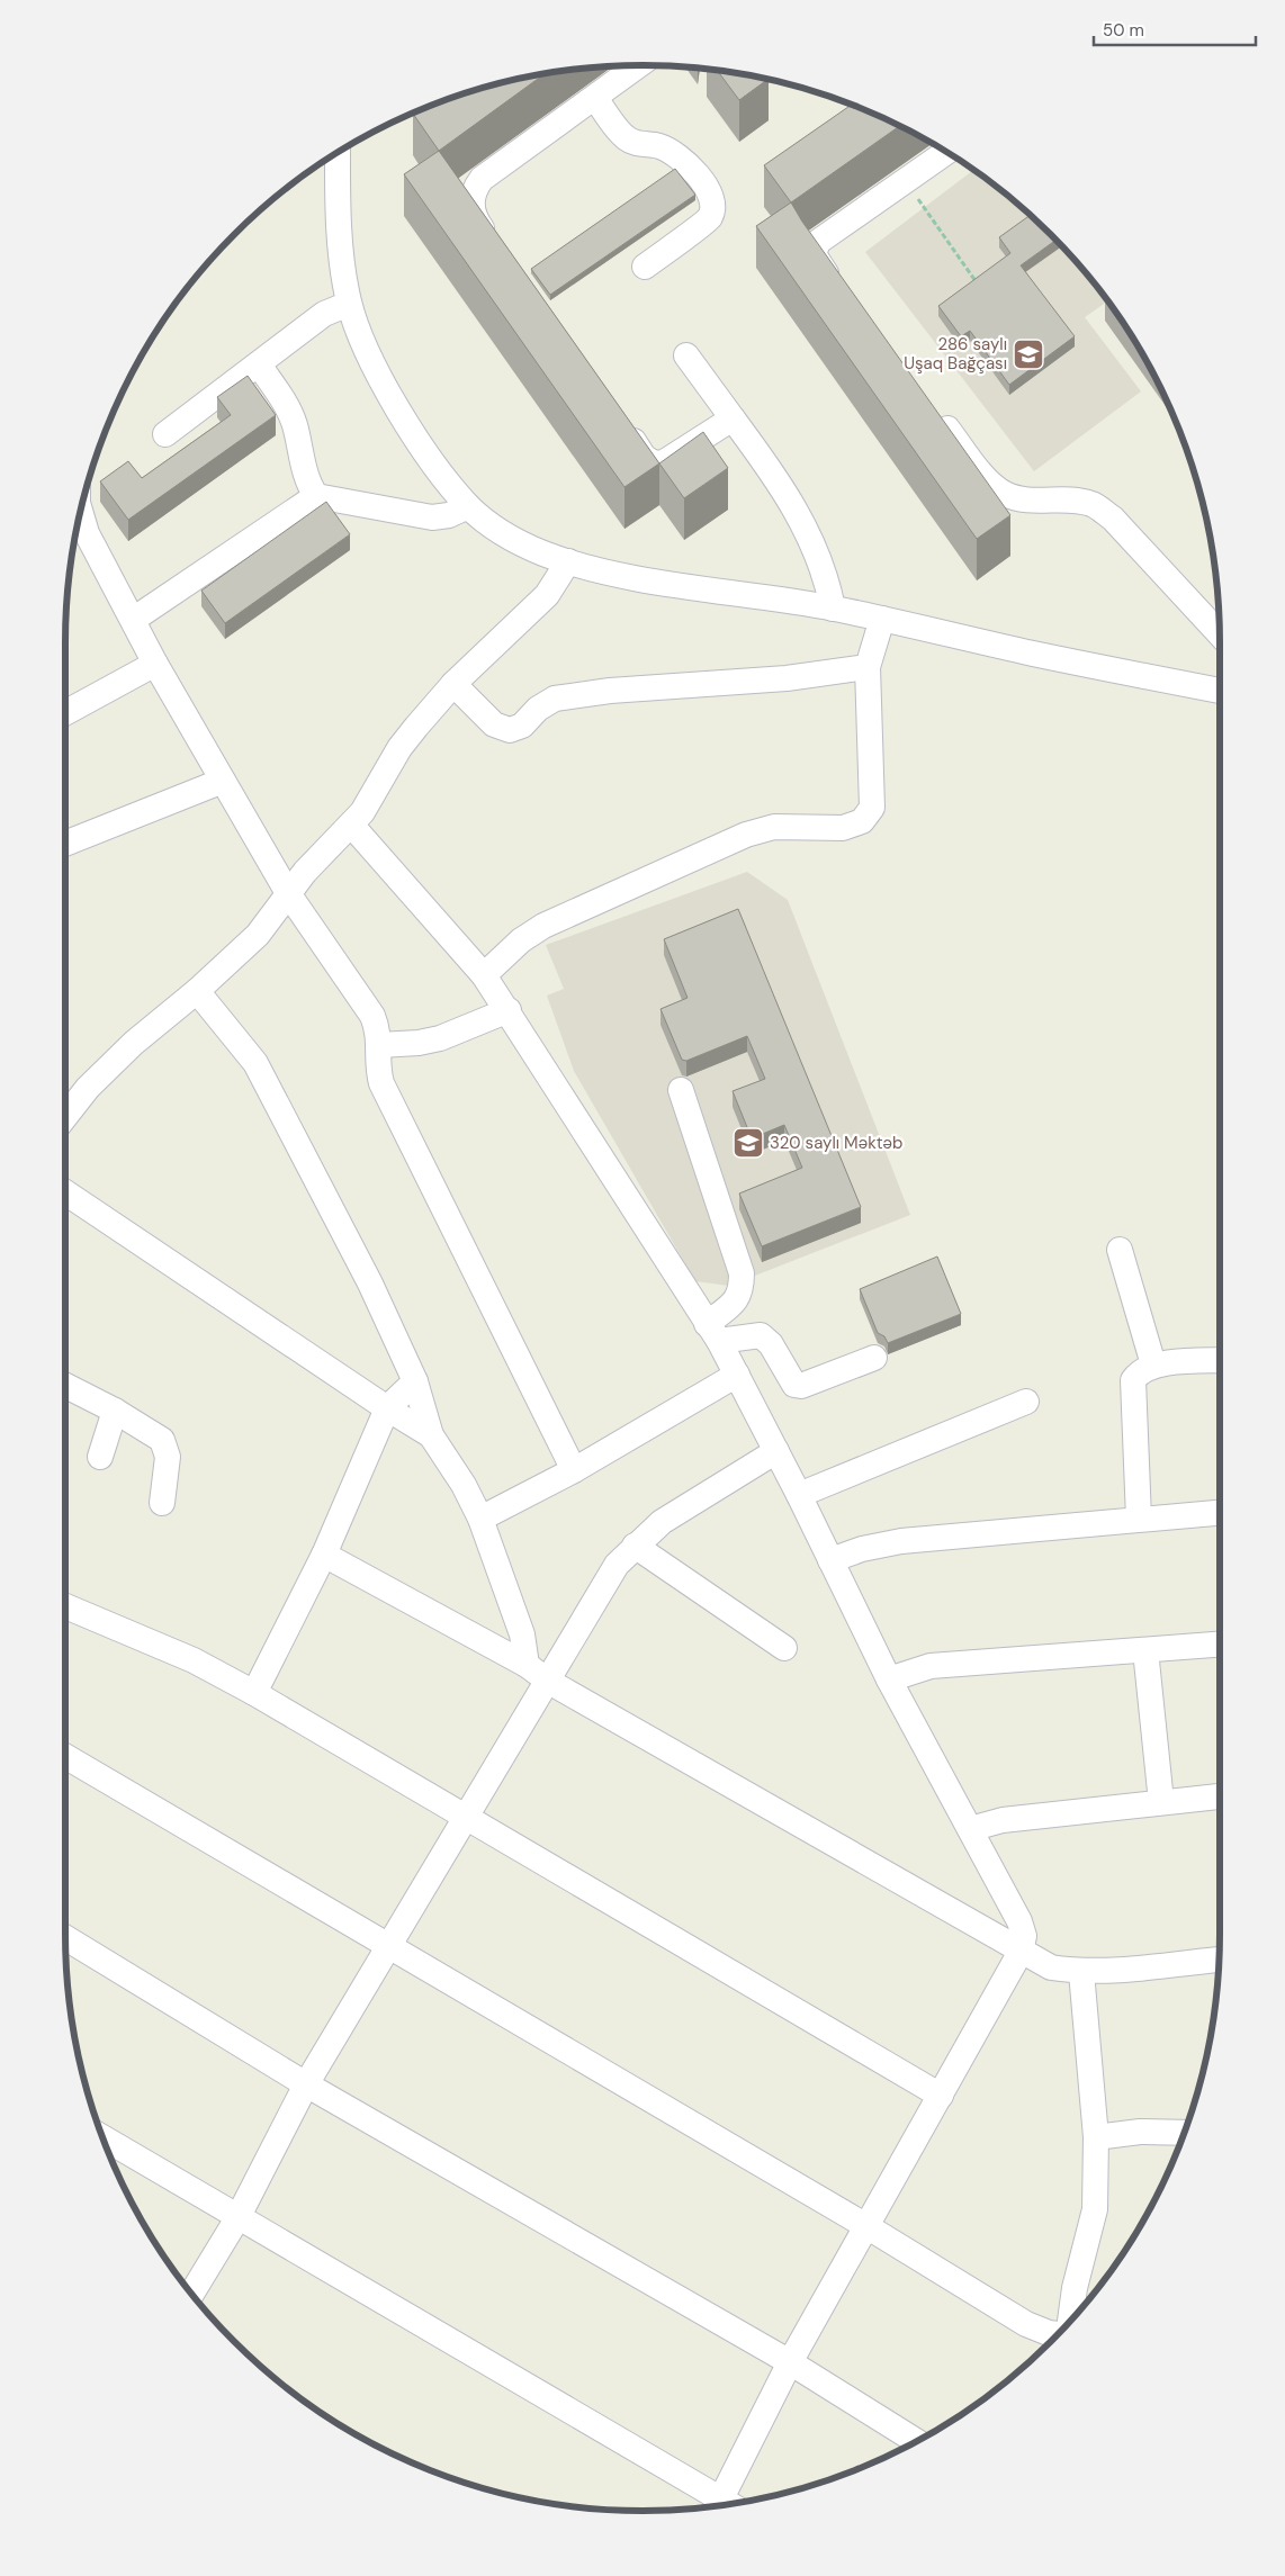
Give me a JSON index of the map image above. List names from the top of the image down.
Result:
{
  "places": {
    "school or university": ["286 saylı Uşaq Bağçası", "320 saylı Məktəb"]
  },
  "scale_bar": "50 m"
}
